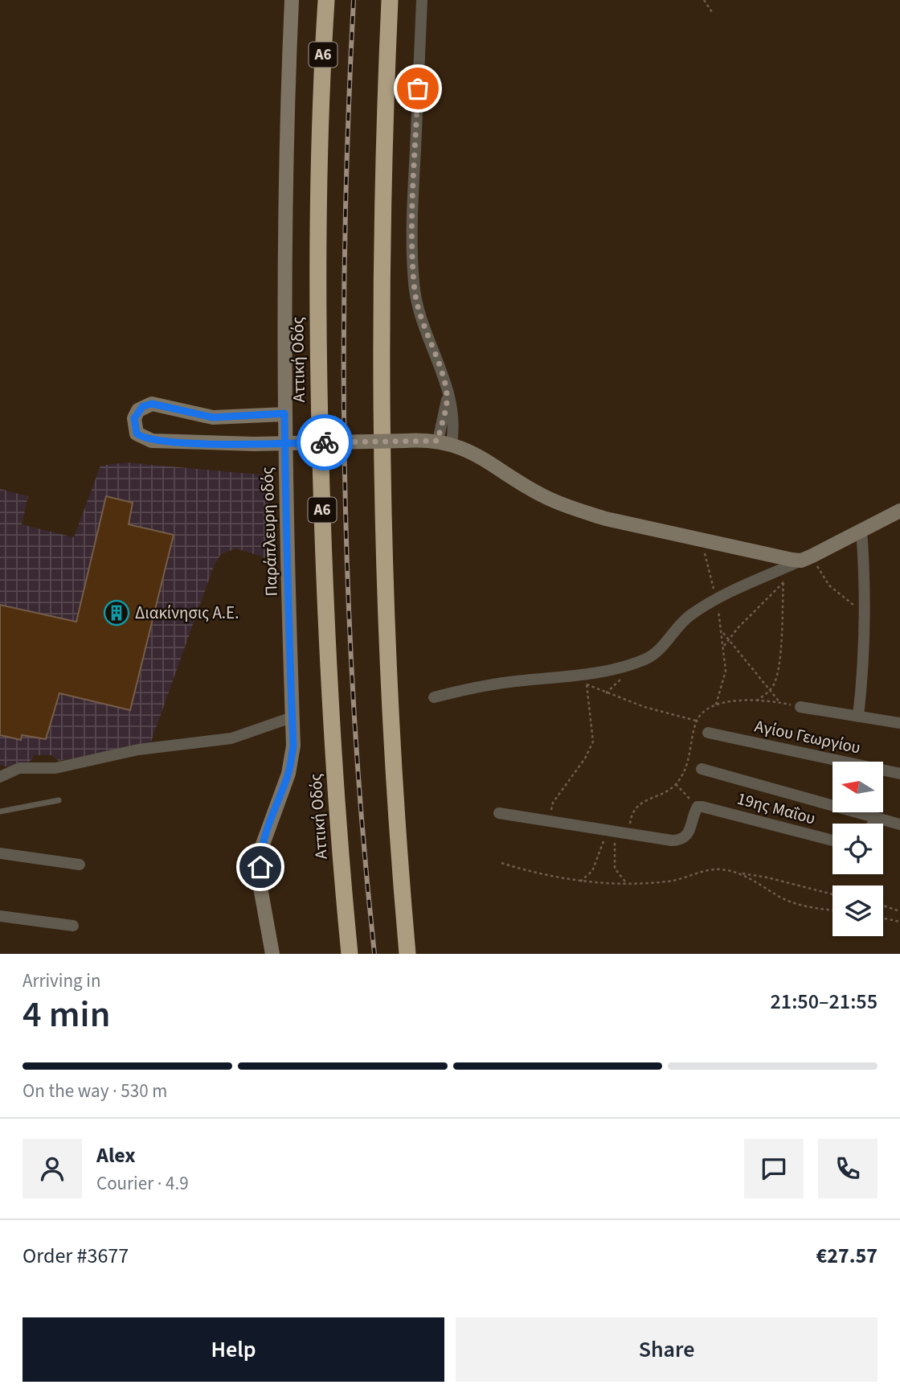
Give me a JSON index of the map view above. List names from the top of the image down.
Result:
{
  "streets": {
    "highway": ["Α6", "Αττική Οδός"],
    "street": ["Παράπλευρη οδός", "Αγίου Γεωργίου", "19ης Μαΐου"]
  },
  "places": {
    "building": ["Διακίνησις Α.Ε."]
  },
  "north": "left",
  "page": {
    "heading": ["4 min", "Arriving in", "21:50–21:55"],
    "panel": [
      "Alex",
      "Courier · 4.9",
      "Order #3677",
      "€27.57"
    ],
    "bar": "On the way · 530 m",
    "buttons": ["Help", "Share"]
  }
}
